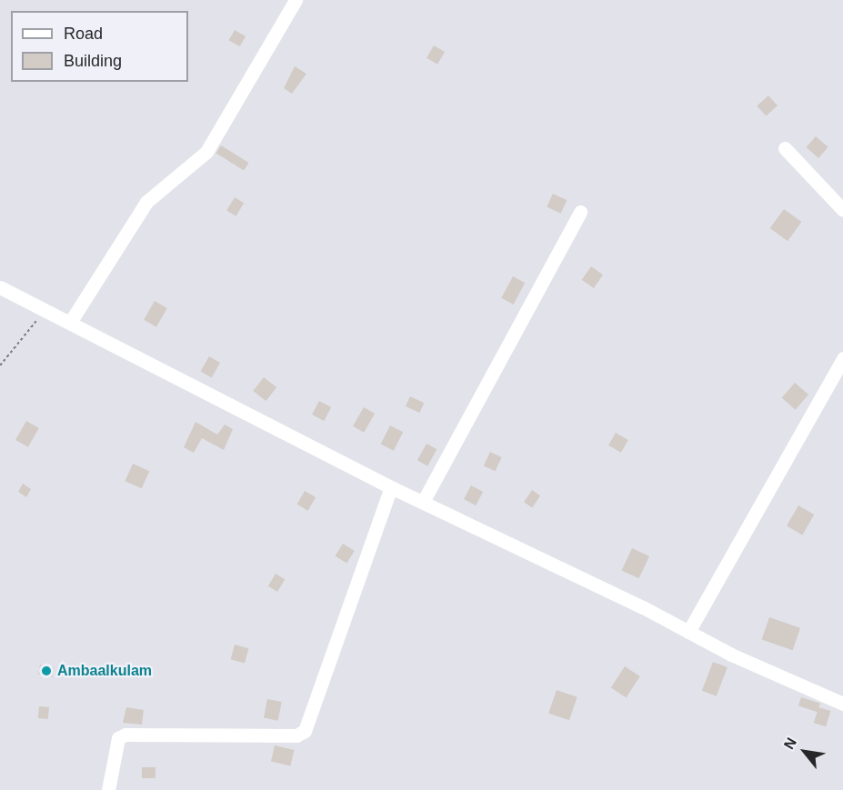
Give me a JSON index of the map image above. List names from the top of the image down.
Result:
{
  "places": ["Ambaalkulam"],
  "legend": ["Road", "Building"],
  "north": "top left"
}
